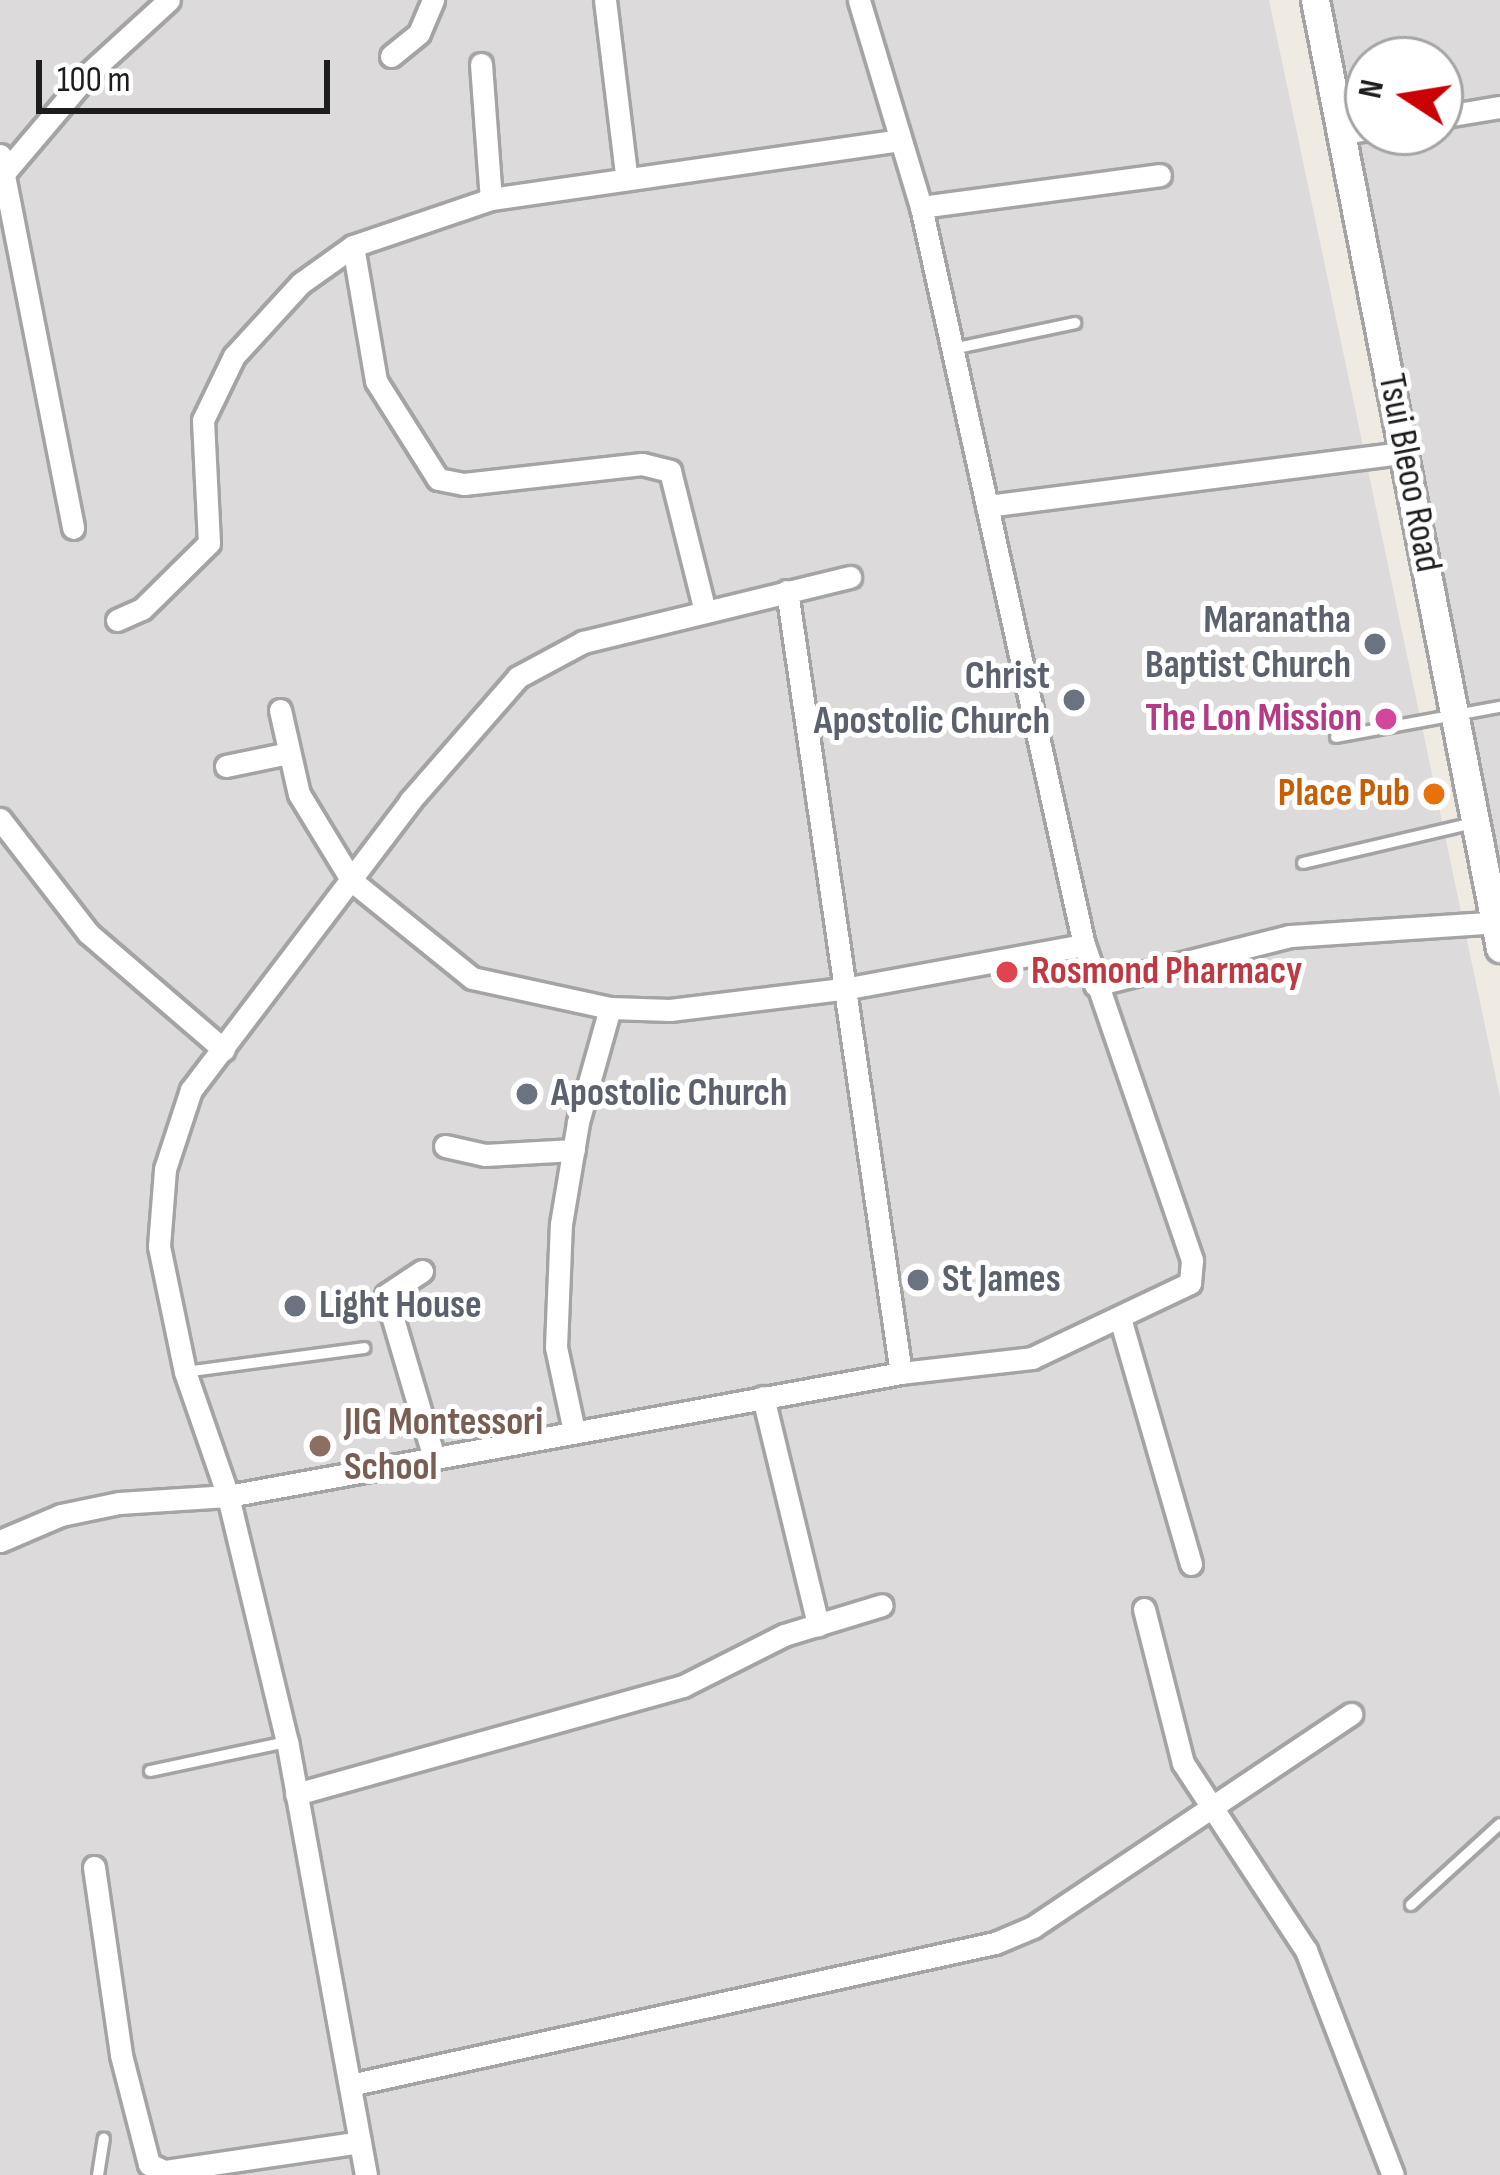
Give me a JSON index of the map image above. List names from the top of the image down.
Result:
{
  "streets": {
    "street": ["Tsui Bleoo Road"]
  },
  "places": [
    "Maranatha Baptist Church",
    "Christ Apostolic Church",
    "The Lon Mission",
    "Place Pub",
    "Rosmond Pharmacy",
    "Apostolic Church",
    "St James",
    "Light House",
    "JIG Montessori School"
  ],
  "scale_bar": "100 m",
  "north": "left"
}
